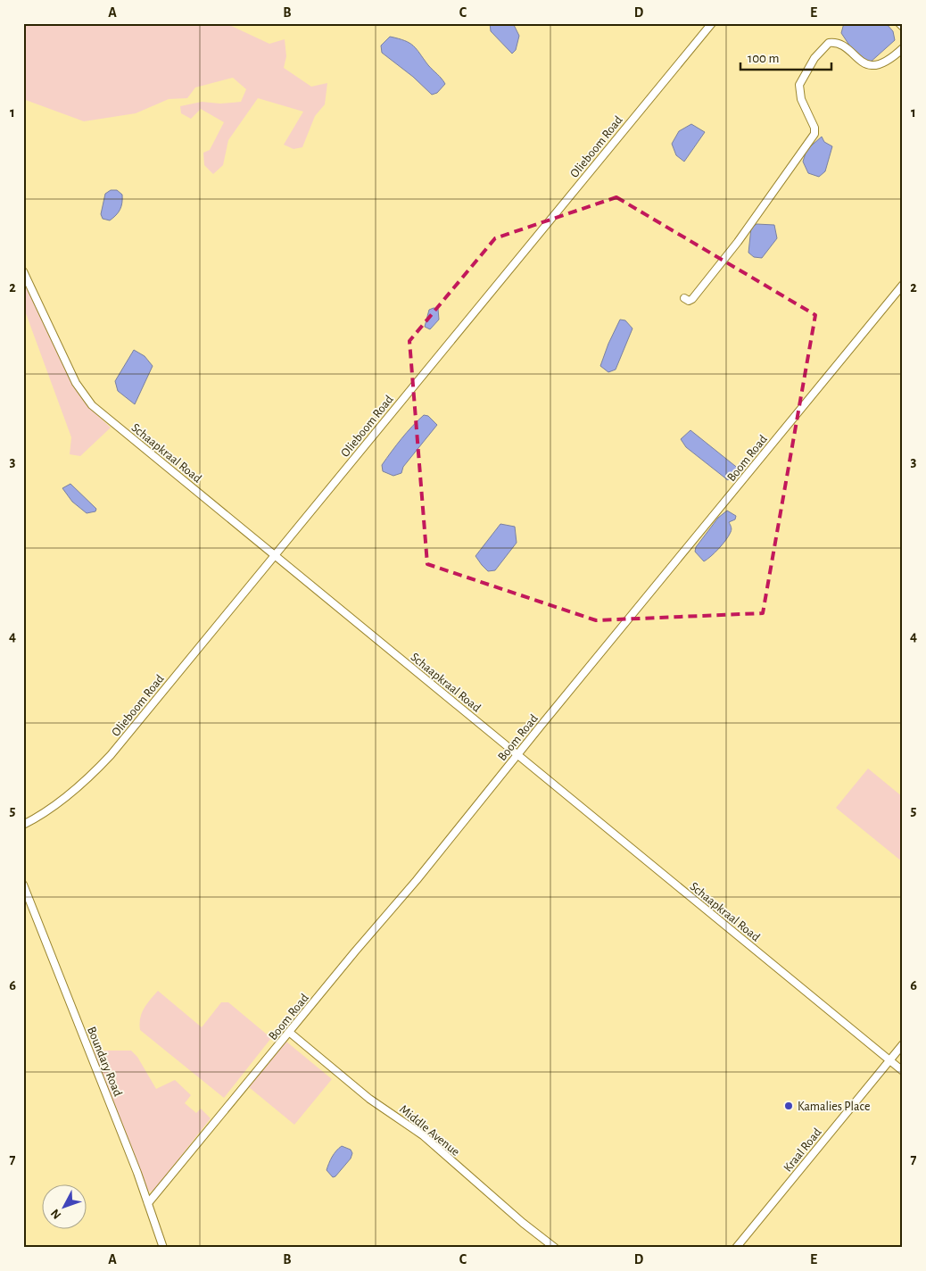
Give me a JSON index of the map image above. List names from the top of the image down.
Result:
{
  "streets": {
    "street": [
      "Olieboom Road",
      "Schaapkraal Road",
      "Boom Road",
      "Boundary Road",
      "Middle Avenue",
      "Kraal Road"
    ]
  },
  "crossings": [
    ["Olieboom Road", "Schaapkraal Road"],
    ["Schaapkraal Road", "Boom Road"],
    ["Schaapkraal Road", "Kraal Road"],
    ["Boom Road", "Boundary Road"],
    ["Boom Road", "Middle Avenue"]
  ],
  "places": ["Kamalies Place"],
  "scale_bar": "100 m",
  "north": "bottom left",
  "grid": {
    "columns": [
      "A",
      "B",
      "C",
      "D",
      "E"
    ],
    "rows": [
      "1",
      "2",
      "3",
      "4",
      "5",
      "6",
      "7"
    ]
  }
}
